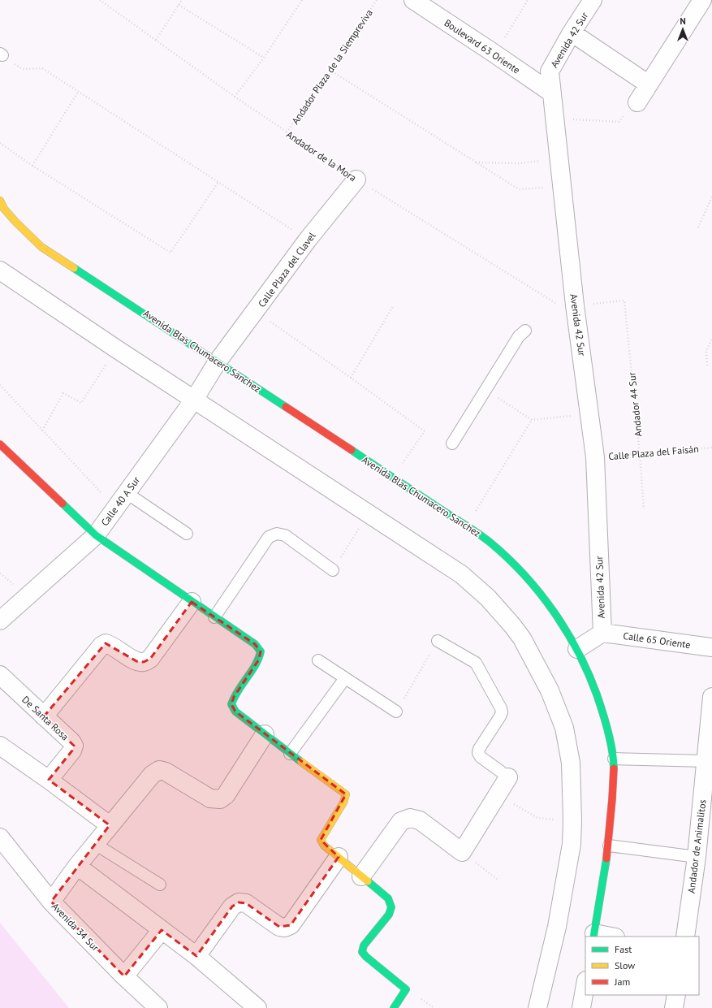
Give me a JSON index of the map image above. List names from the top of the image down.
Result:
{
  "streets": {
    "street": [
      "Avenida 42 Sur",
      "Boulevard 63 Oriente",
      "Calle Plaza del Clavel",
      "Avenida Blas Chumacero Sanchez",
      "Calle 40 A Sur",
      "Calle 65 Oriente",
      "De Santa Rosa",
      "Andador de Animalitos",
      "Avenida 34 Sur"
    ],
    "path": [
      "Andador Plaza de la Siempreviva",
      "Andador de la Mora",
      "Andador 44 Sur",
      "Calle Plaza del Faisán"
    ]
  },
  "crossings": [
    ["Avenida 42 Sur", "Boulevard 63 Oriente"],
    ["Avenida 42 Sur", "Avenida Blas Chumacero Sanchez"],
    ["Avenida 42 Sur", "Andador 44 Sur"],
    ["Avenida 42 Sur", "Calle Plaza del Faisán"],
    ["Avenida 42 Sur", "Calle 65 Oriente"],
    ["Andador Plaza de la Siempreviva", "Andador de la Mora"],
    ["Andador de la Mora", "Calle Plaza del Clavel"],
    ["Calle Plaza del Clavel", "Avenida Blas Chumacero Sanchez"],
    ["Calle Plaza del Clavel", "Calle 40 A Sur"],
    ["Avenida Blas Chumacero Sanchez", "Calle 40 A Sur"],
    ["Andador 44 Sur", "Calle Plaza del Faisán"]
  ],
  "legend": ["Fast", "Slow", "Jam"],
  "north": "top"
}
